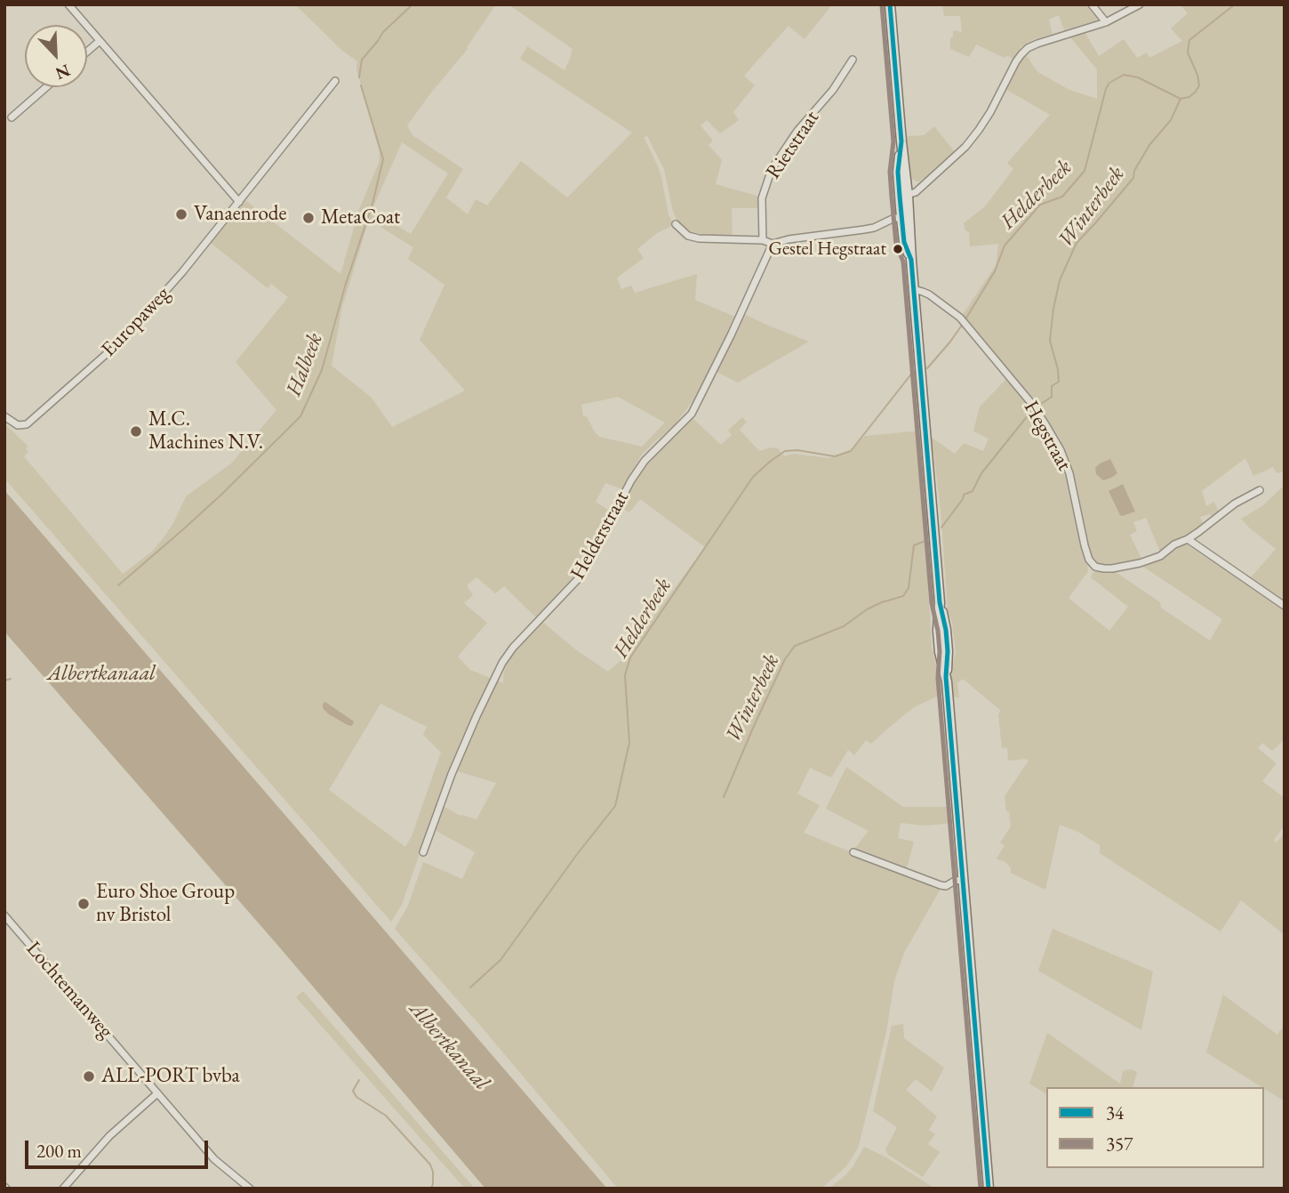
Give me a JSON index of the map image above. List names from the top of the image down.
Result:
{
  "streets": {
    "street": [
      "Rietstraat",
      "Europaweg",
      "Hegstraat",
      "Helderstraat",
      "Lochtemanweg"
    ]
  },
  "water": [
    "Helderbeek",
    "Winterbeek",
    "Halbeek",
    "Albertkanaal"
  ],
  "places": [
    "Vanaenrode",
    "MetaCoat",
    "Gestel Hegstraat",
    "M.C. Machines N.V.",
    "Euro Shoe Group nv Bristol",
    "ALL-PORT bvba"
  ],
  "lines": ["transit line 34", "transit line 357"],
  "legend": ["34", "357"],
  "scale_bar": "200 m",
  "north": "bottom right"
}
